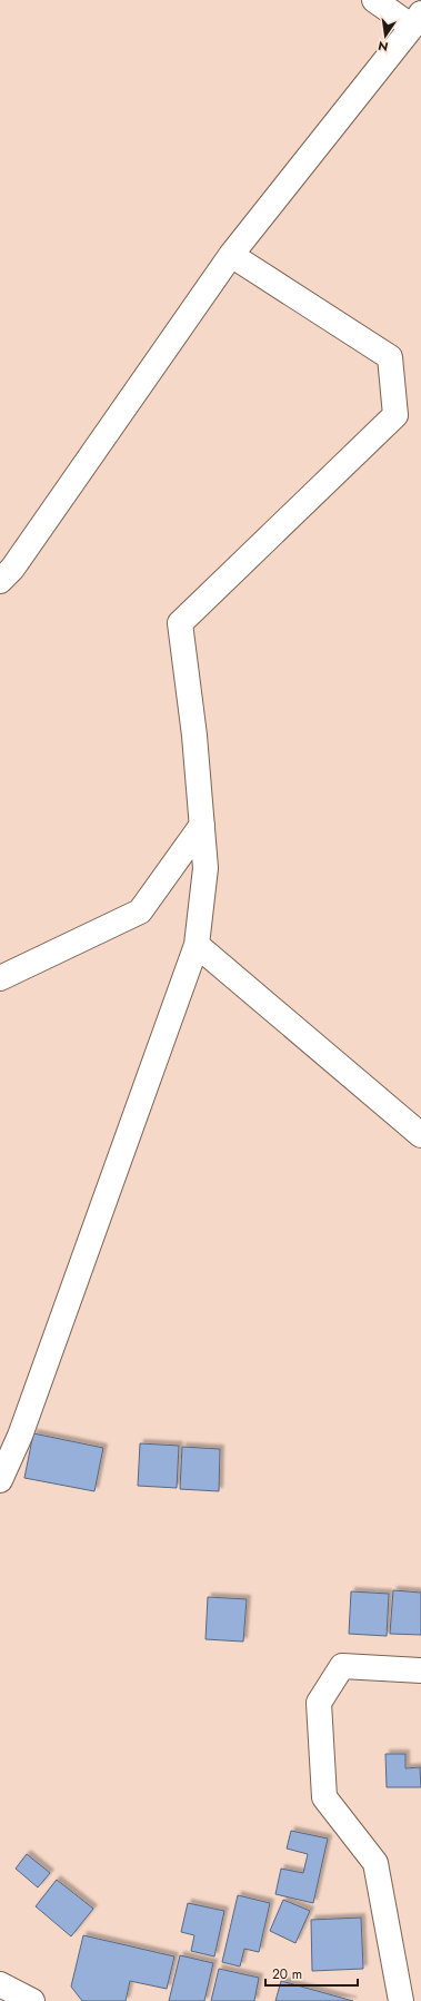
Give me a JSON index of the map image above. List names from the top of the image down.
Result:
{
  "scale_bar": "20 m",
  "north": "bottom"
}
